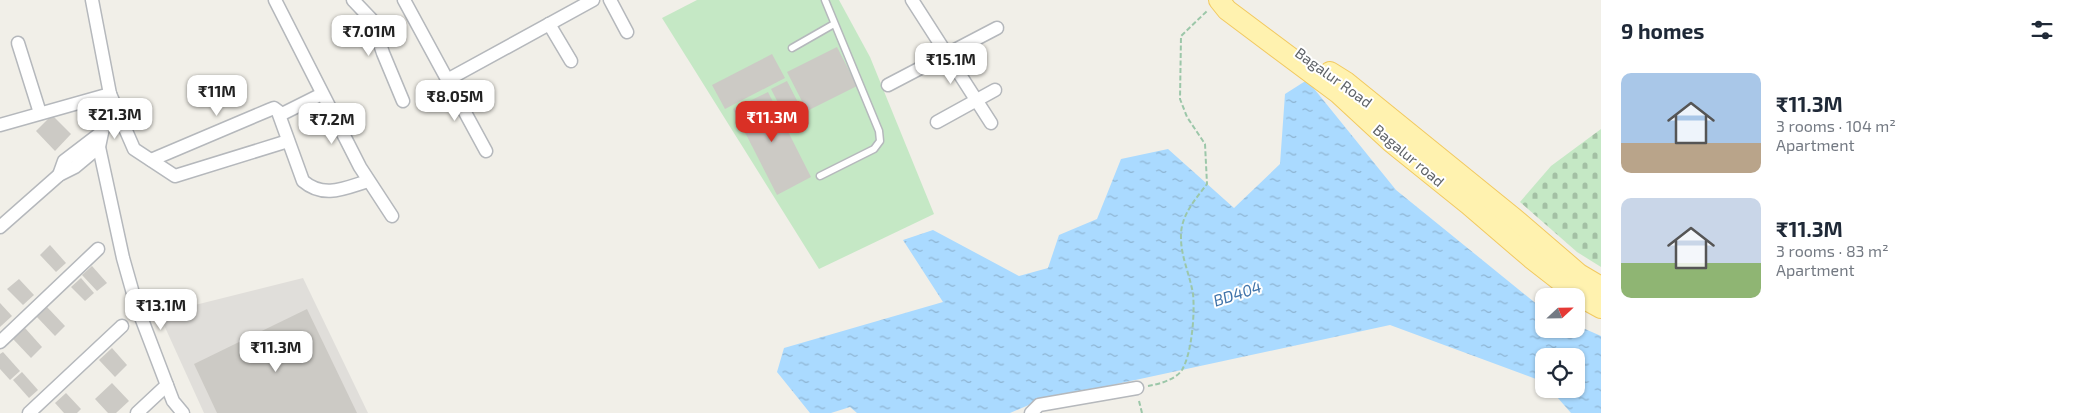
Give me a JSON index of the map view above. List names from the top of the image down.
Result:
{
  "streets": {
    "main road": ["Bagalur Road", "Bagalur road"]
  },
  "crossings": [
    ["Bagalur Road", "Bagalur road"]
  ],
  "water": ["BD404"],
  "north": "right",
  "page": {
    "heading": "9 homes",
    "price": [
      "₹7.01M",
      "₹15.1M",
      "₹11M",
      "₹8.05M",
      "₹21.3M",
      "₹11.3M",
      "₹7.2M",
      "₹13.1M",
      "₹11.3M"
    ],
    "list": [
      {
        "name": "₹11.3M",
        "note": "3 rooms · 104 m² · Apartment"
      },
      {
        "name": "₹11.3M",
        "note": "3 rooms · 83 m² · Apartment"
      }
    ]
  }
}
